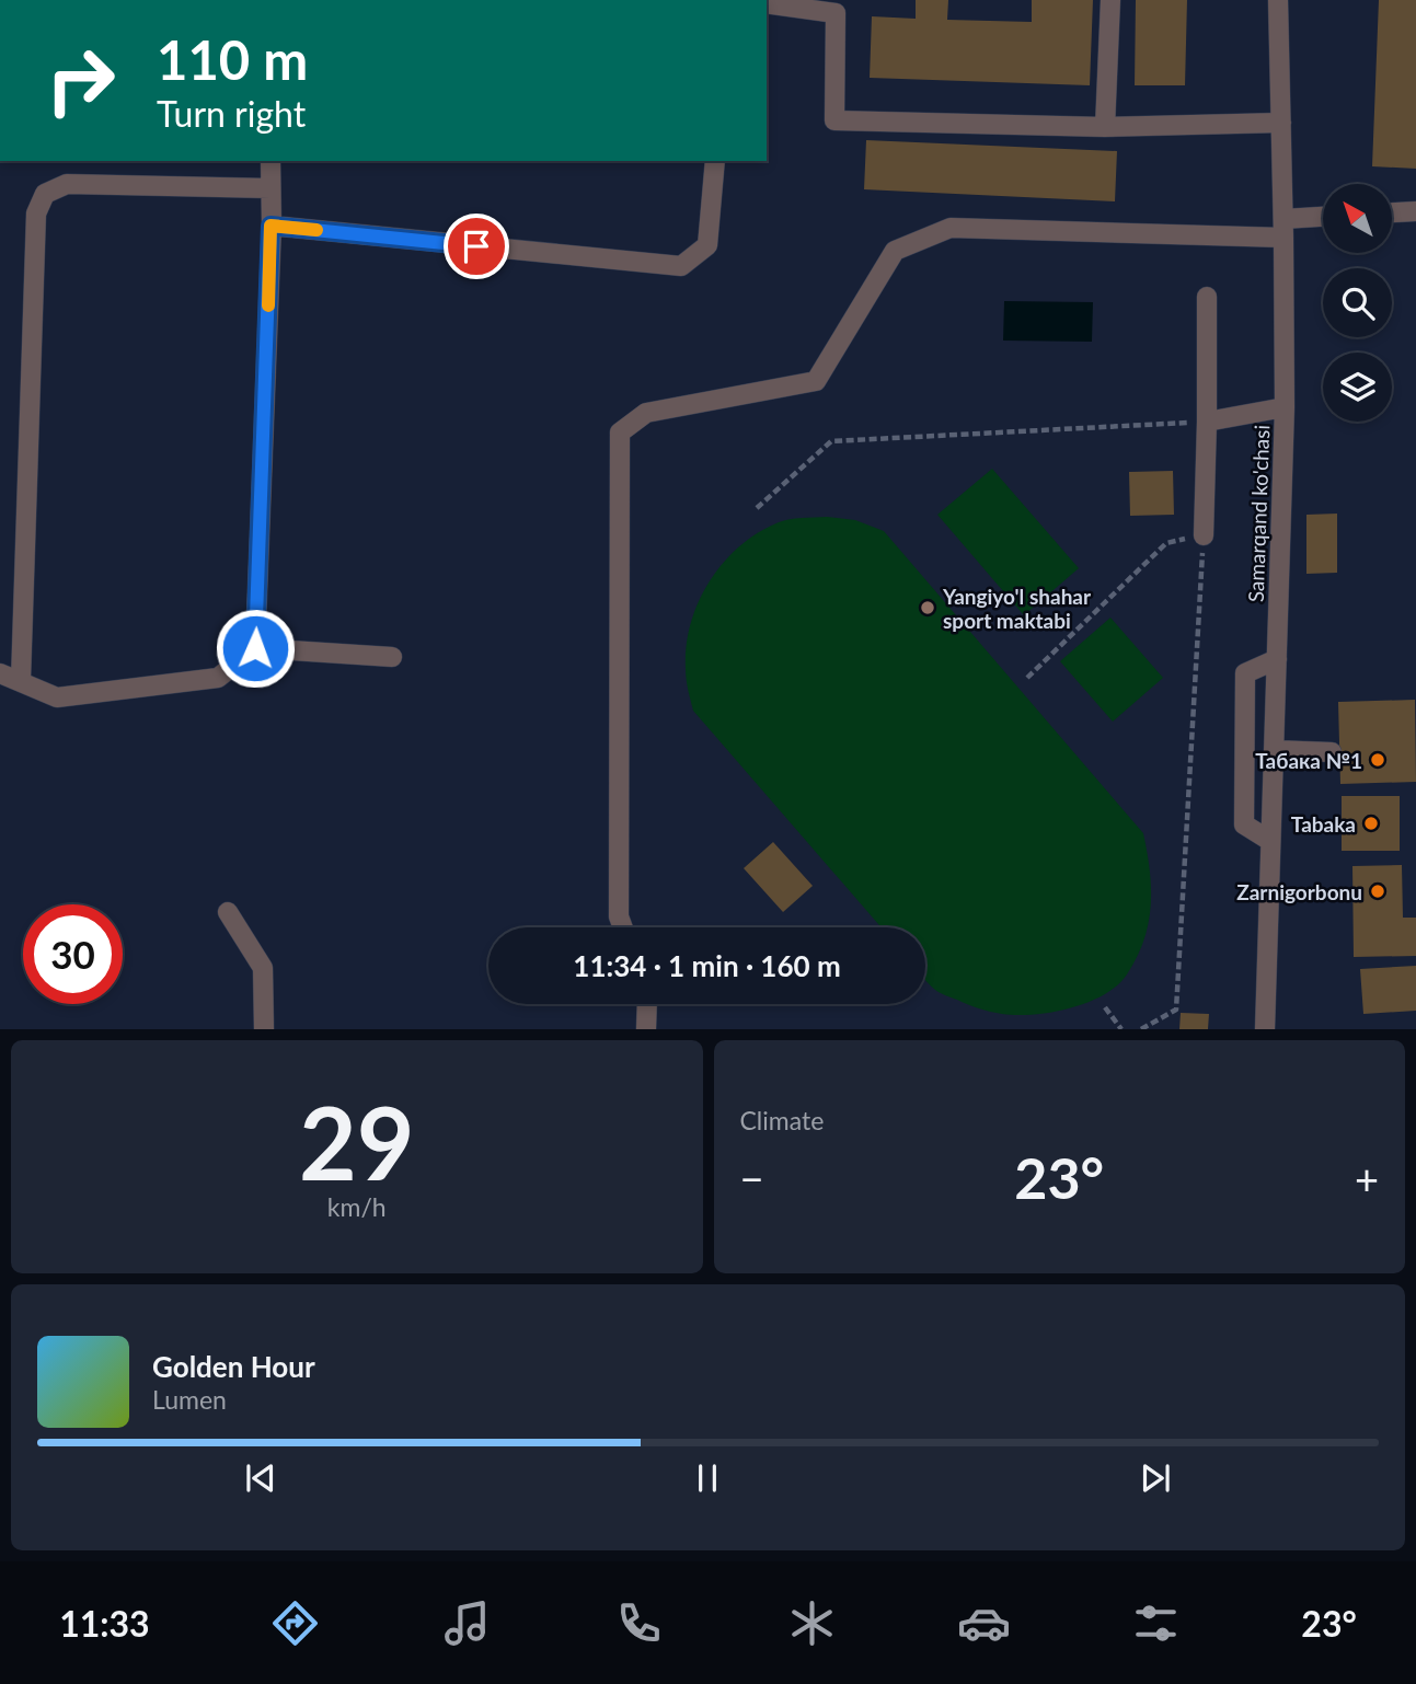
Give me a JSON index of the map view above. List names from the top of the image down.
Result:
{
  "streets": {
    "street": ["Samarqand ko'chasi"]
  },
  "places": [
    "Yangiyo'l shahar sport maktabi",
    "Табака №1",
    "Tabaka",
    "Zarnigorbonu"
  ],
  "north": "top left",
  "page": {
    "turn": ["110 m", "Turn right"],
    "limit": "30",
    "trip": "11:34 · 1 min · 160 m",
    "tile": [
      ["29", "km/h"],
      "Climate"
    ],
    "heat": ["−", "23°", "+"],
    "song": ["Golden Hour", "Lumen"],
    "tabs": ["11:33", "23°"]
  }
}
